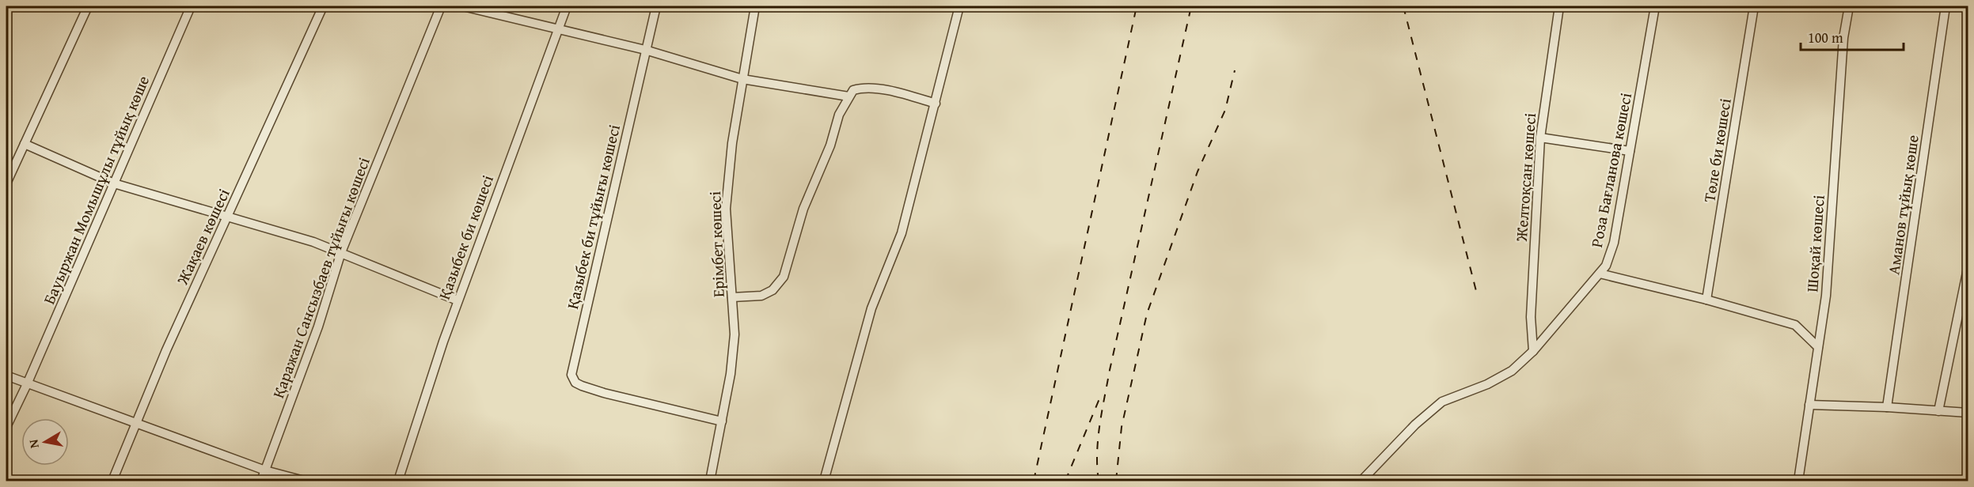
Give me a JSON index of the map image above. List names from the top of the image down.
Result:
{
  "streets": {
    "street": [
      "Төле би көшесі",
      "Роза Бағланова көшесі",
      "Желтоқсан көшесі",
      "Бауыржан Момышұлы тұйық көше",
      "Аманов тұйық көше",
      "Қазыбек би тұйығы көшесі",
      "Жақаев көшесі",
      "Қазыбек би көшесі",
      "Шоқай көшесі",
      "Ерімбет көшесі",
      "Қаражан Сансызбаев тұйығы көшесі"
    ]
  },
  "crossings": [
    ["Роза Бағланова көшесі", "Желтоқсан көшесі"],
    ["Қазыбек би тұйығы көшесі", "Ерімбет көшесі"]
  ],
  "scale_bar": "100 m",
  "north": "left"
}
